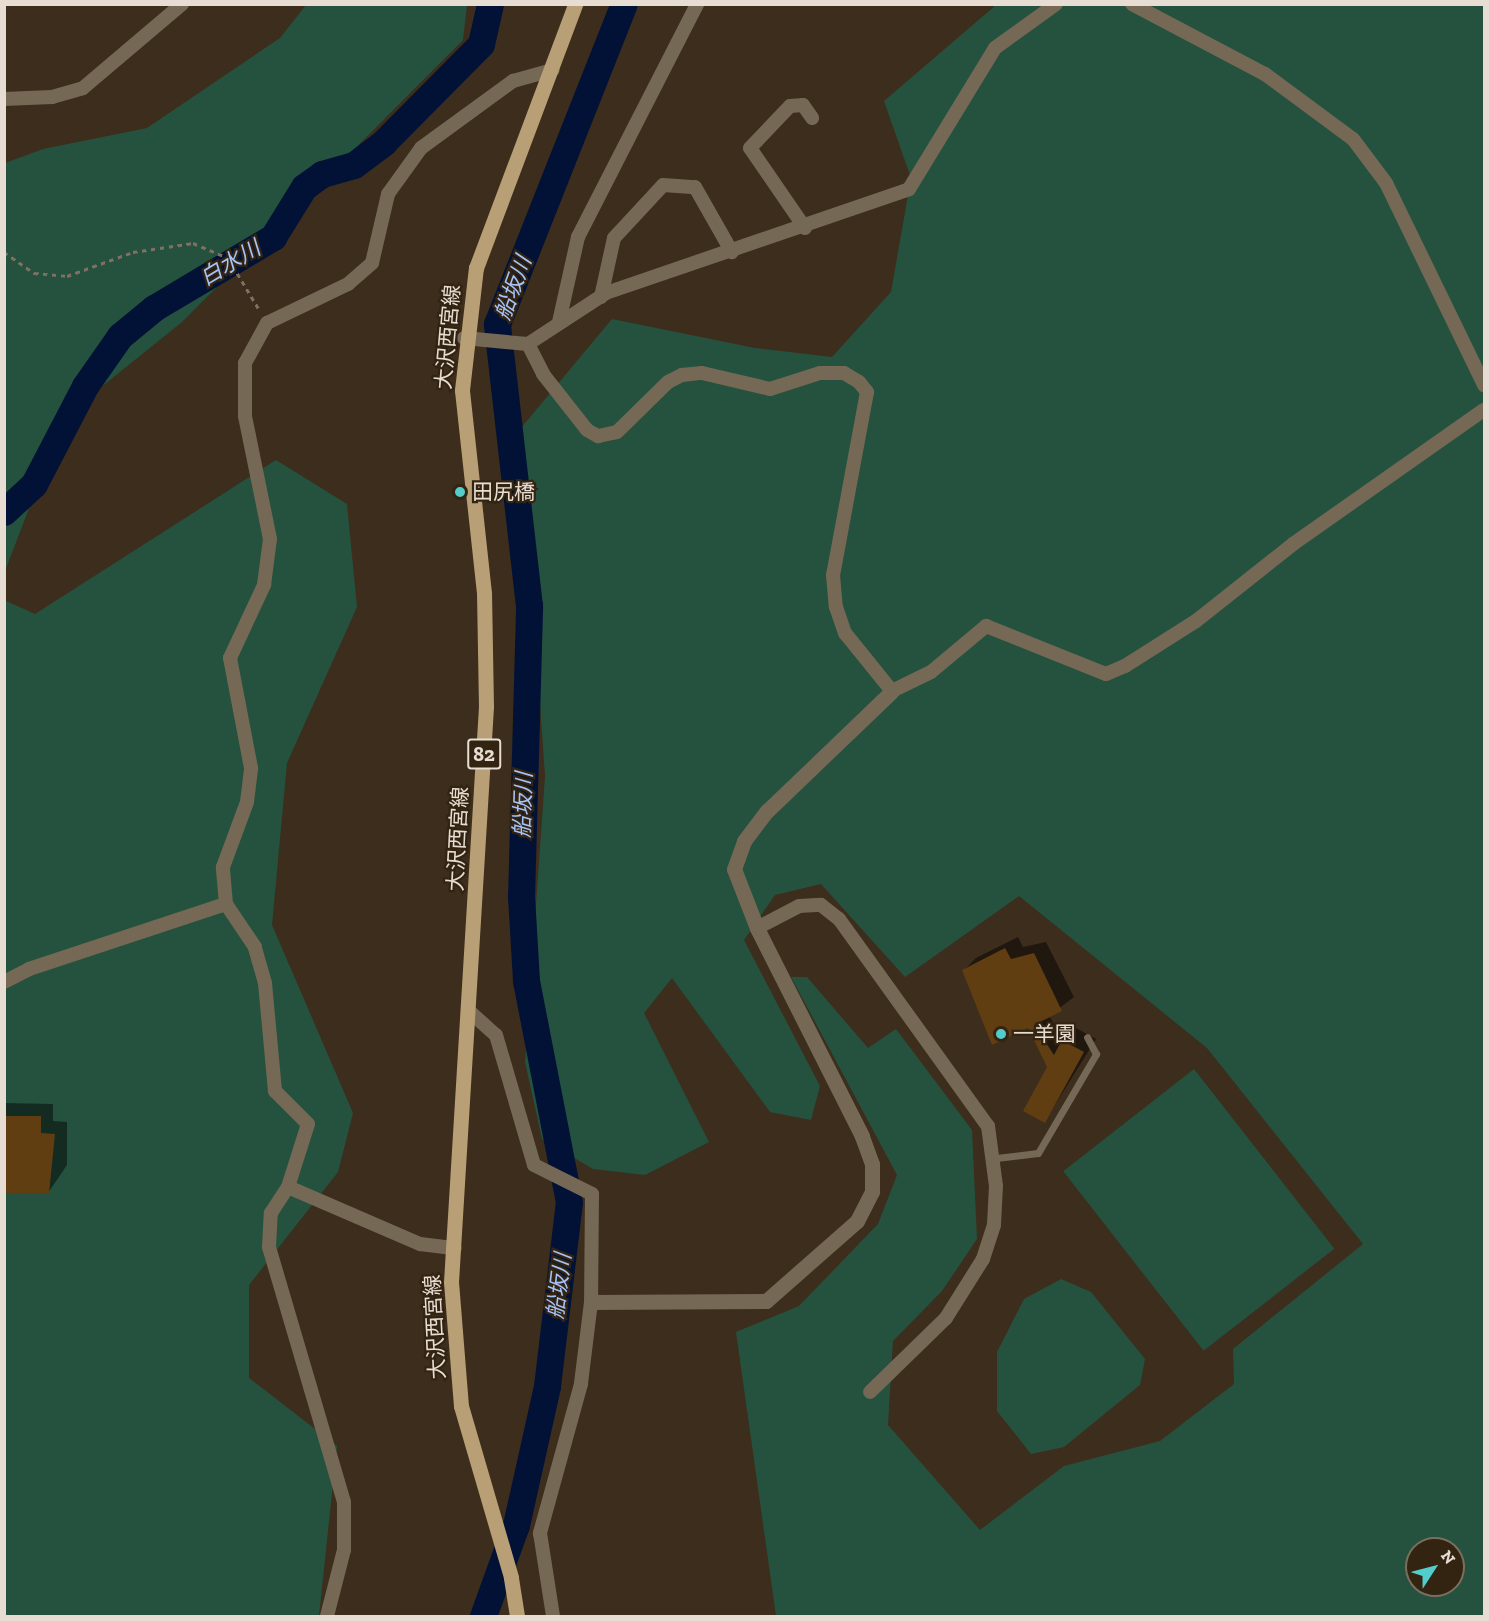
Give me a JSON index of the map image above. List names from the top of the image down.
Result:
{
  "streets": {
    "main road": ["大沢西宮線", "82"]
  },
  "water": ["白水川", "船坂川"],
  "places": ["田尻橋", "一羊園"],
  "north": "top right"
}
